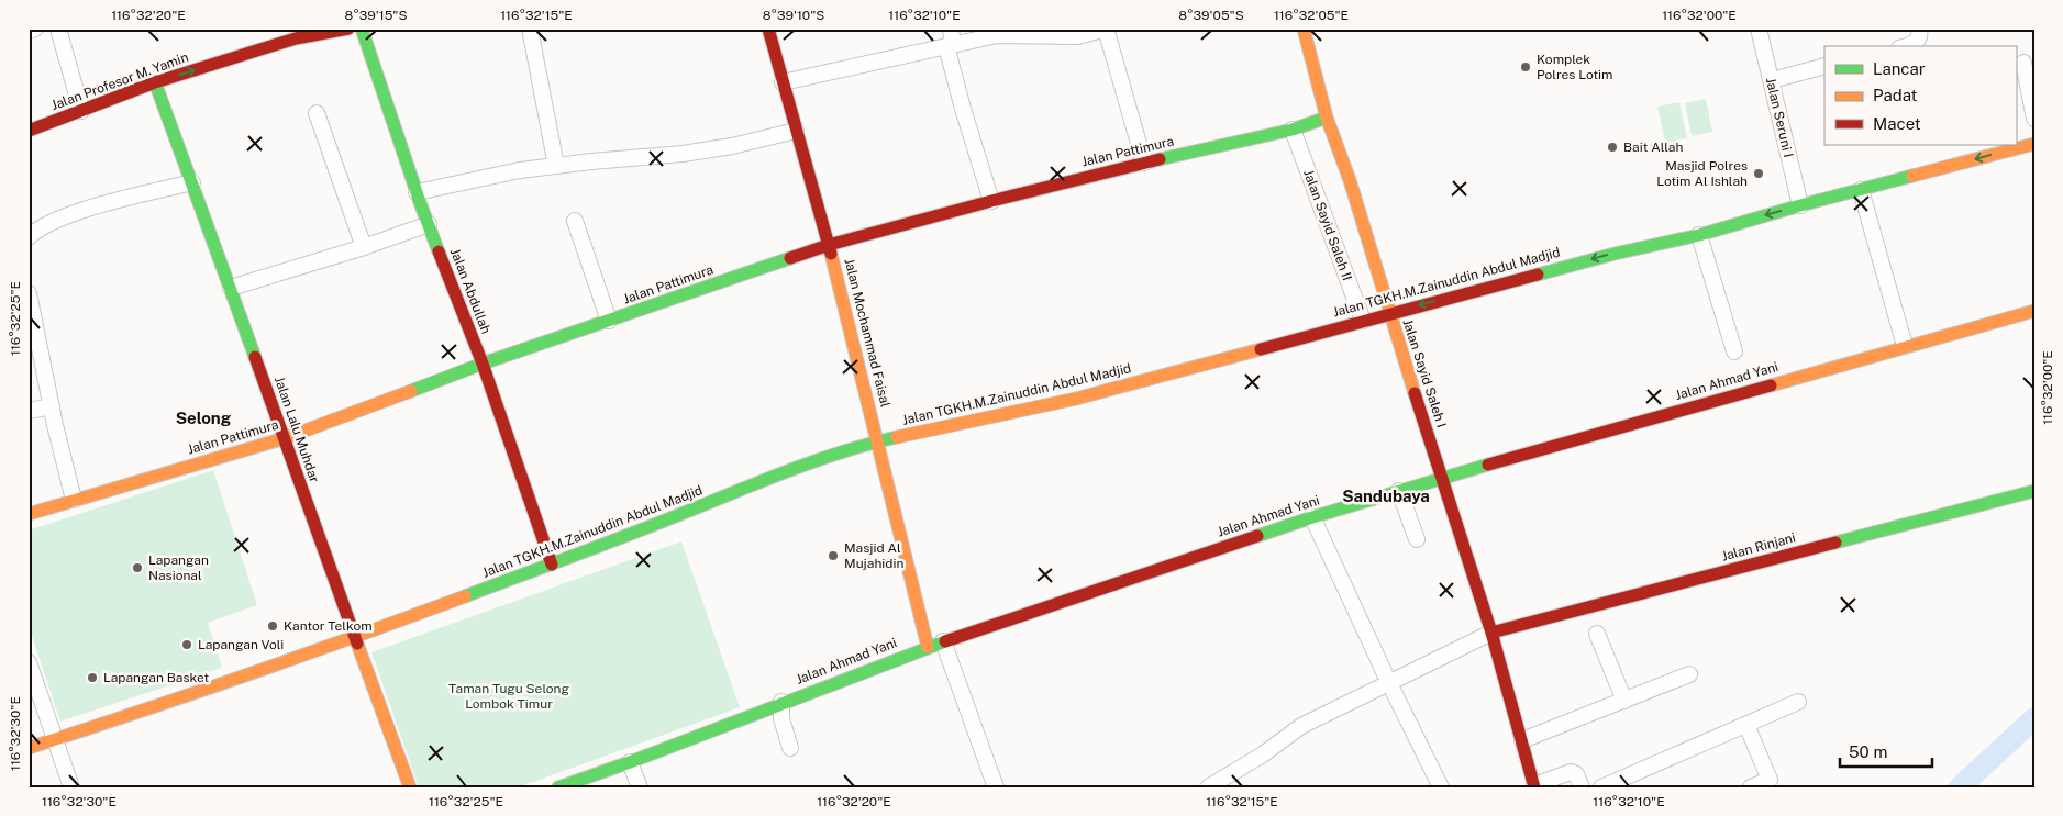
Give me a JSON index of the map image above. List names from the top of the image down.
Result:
{
  "streets": {
    "street": [
      "Jalan Profesor M. Yamin",
      "Jalan Seruni I",
      "Jalan Pattimura",
      "Jalan Sayid Saleh II",
      "Jalan TGKH.M.Zainuddin Abdul Madjid",
      "Jalan Abdullah",
      "Jalan Mochammad Faisal",
      "Jalan Sayid Saleh I",
      "Jalan Ahmad Yani",
      "Jalan Lalu Muhdar",
      "Jalan Rinjani"
    ]
  },
  "crossings": [
    ["Jalan Profesor M. Yamin", "Jalan Lalu Muhdar"],
    ["Jalan Seruni I", "Jalan TGKH.M.Zainuddin Abdul Madjid"],
    ["Jalan Pattimura", "Jalan Sayid Saleh II"],
    ["Jalan Pattimura", "Jalan Abdullah"],
    ["Jalan Pattimura", "Jalan Mochammad Faisal"],
    ["Jalan Pattimura", "Jalan Sayid Saleh I"],
    ["Jalan Pattimura", "Jalan Lalu Muhdar"],
    ["Jalan Sayid Saleh II", "Jalan TGKH.M.Zainuddin Abdul Madjid"],
    ["Jalan TGKH.M.Zainuddin Abdul Madjid", "Jalan Abdullah"],
    ["Jalan TGKH.M.Zainuddin Abdul Madjid", "Jalan Mochammad Faisal"],
    ["Jalan TGKH.M.Zainuddin Abdul Madjid", "Jalan Sayid Saleh I"],
    ["Jalan TGKH.M.Zainuddin Abdul Madjid", "Jalan Lalu Muhdar"],
    ["Jalan Mochammad Faisal", "Jalan Ahmad Yani"],
    ["Jalan Sayid Saleh I", "Jalan Ahmad Yani"],
    ["Jalan Sayid Saleh I", "Jalan Rinjani"]
  ],
  "one_way": ["Jalan Profesor M. Yamin"],
  "districts": ["Selong", "Sandubaya"],
  "parks": ["Taman Tugu Selong Lombok Timur"],
  "places": [
    "Komplek Polres Lotim",
    "Bait Allah",
    "Masjid Polres Lotim Al Ishlah",
    "Masjid Al Mujahidin",
    "Lapangan Nasional",
    "Kantor Telkom",
    "Lapangan Voli",
    "Lapangan Basket"
  ],
  "legend": ["Lancar", "Padat", "Macet"],
  "scale_bar": "50 m",
  "coordinates": [
    "116°32'20\"E",
    "8°39'15\"S",
    "116°32'15\"E",
    "8°39'10\"S",
    "116°32'10\"E",
    "8°39'05\"S",
    "116°32'05\"E",
    "116°32'00\"E",
    "116°32'25\"E",
    "116°32'30\"E"
  ]
}
